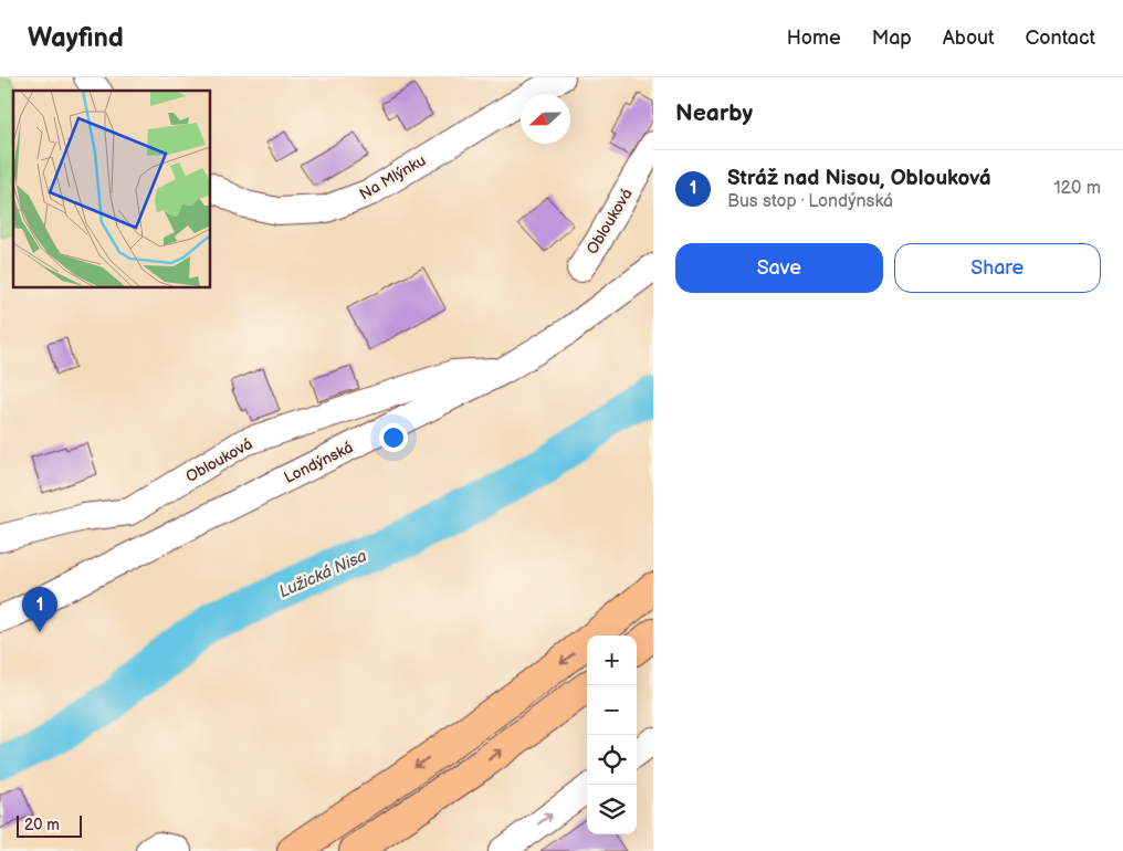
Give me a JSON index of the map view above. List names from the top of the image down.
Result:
{
  "streets": {
    "street": ["Na Mlýnku", "Oblouková", "Londýnská"]
  },
  "crossings": [
    ["Oblouková", "Londýnská"]
  ],
  "water": ["Lužická Nisa"],
  "scale_bar": "20 m",
  "north": "left",
  "page": {
    "header": "Wayfind",
    "nav": [
      "Home",
      "Map",
      "About",
      "Contact"
    ],
    "heading": "Nearby",
    "list": [
      {
        "mark": "1",
        "name": "Stráž nad Nisou, Oblouková",
        "note": "Bus stop · Londýnská",
        "value": "120 m"
      }
    ],
    "buttons": ["Save", "Share"],
    "pins": "1",
    "map_buttons": ["+", "−"],
    "scale": "20 m"
  }
}
